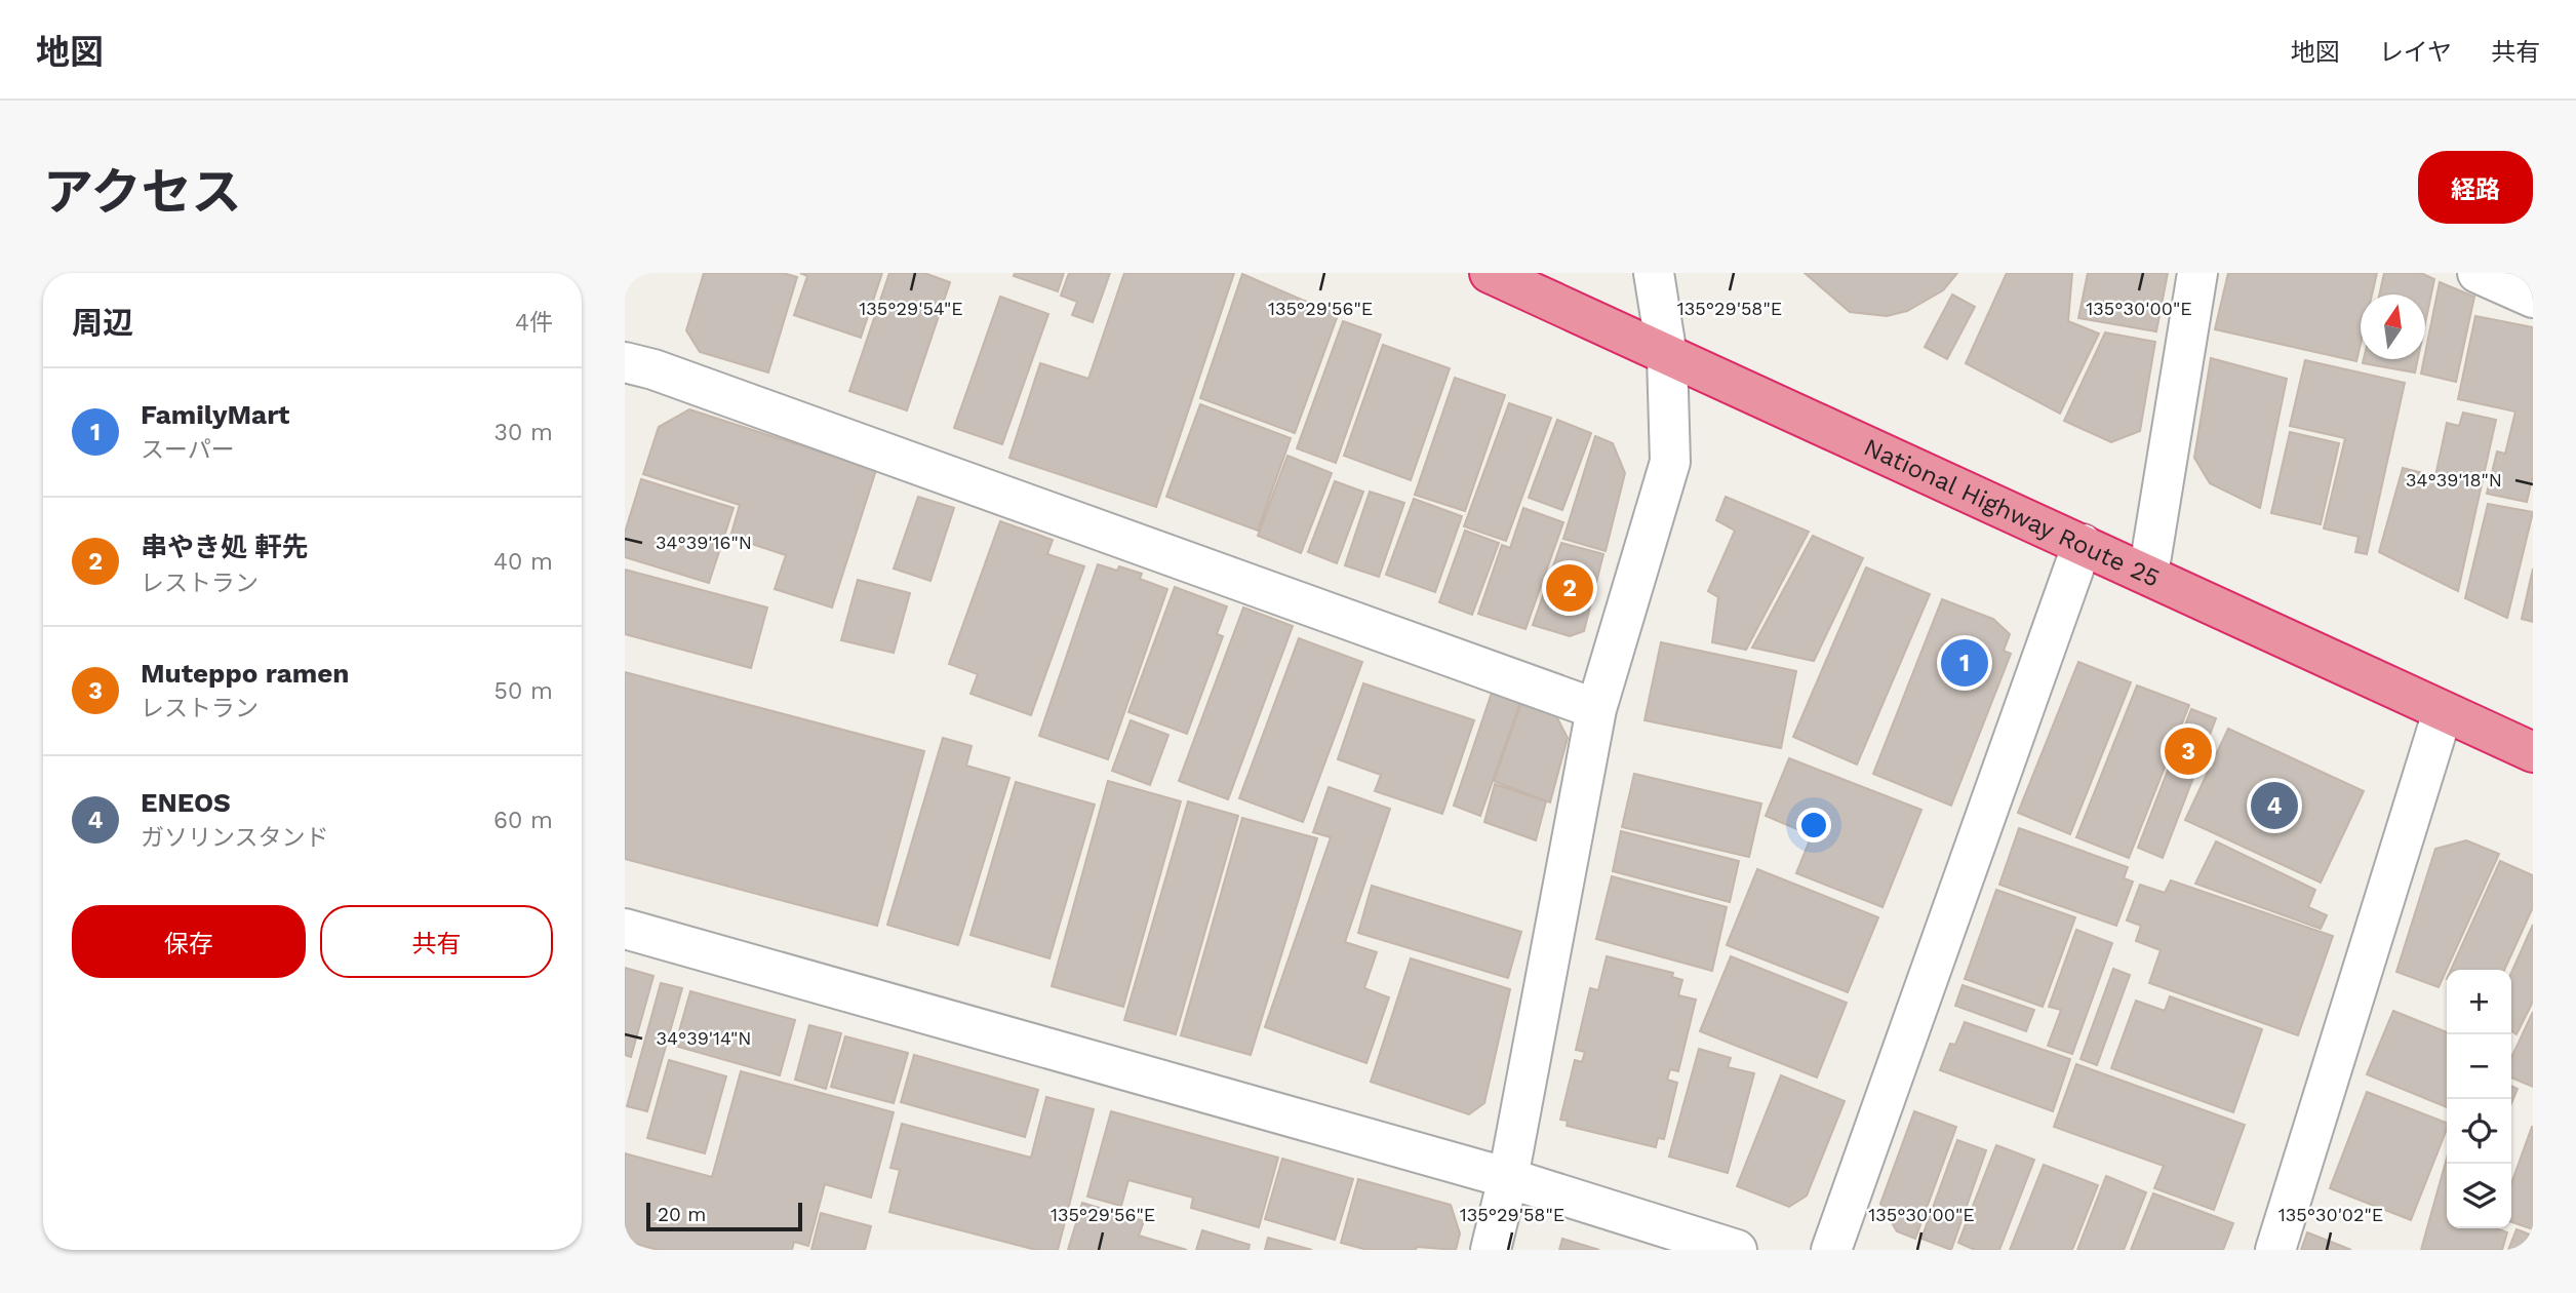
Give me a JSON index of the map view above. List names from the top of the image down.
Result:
{
  "streets": {
    "highway": ["National Highway Route 25"]
  },
  "scale_bar": "20 m",
  "north": "top",
  "page": {
    "header": "地図",
    "nav": ["地図", "レイヤ", "共有"],
    "title": "アクセス",
    "buttons": [
      "経路",
      ["保存", "共有"]
    ],
    "heading": ["周辺", "4件"],
    "list": [
      {
        "mark": "1",
        "name": "FamilyMart",
        "note": "スーパー",
        "value": "30 m"
      },
      {
        "mark": "2",
        "name": "串やき処 軒先",
        "note": "レストラン",
        "value": "40 m"
      },
      {
        "mark": "3",
        "name": "Muteppo ramen",
        "note": "レストラン",
        "value": "50 m"
      },
      {
        "mark": "4",
        "name": "ENEOS",
        "note": "ガソリンスタンド",
        "value": "60 m"
      }
    ],
    "pins": [
      "2",
      "1",
      "3",
      "4"
    ],
    "map_buttons": ["+", "−"],
    "scale": "20 m"
  },
  "coordinates": [
    "135°29'54\"E",
    "135°29'56\"E",
    "135°29'58\"E",
    "135°30'00\"E",
    "34°39'18\"N",
    "34°39'16\"N",
    "34°39'14\"N",
    "135°30'02\"E"
  ]
}
